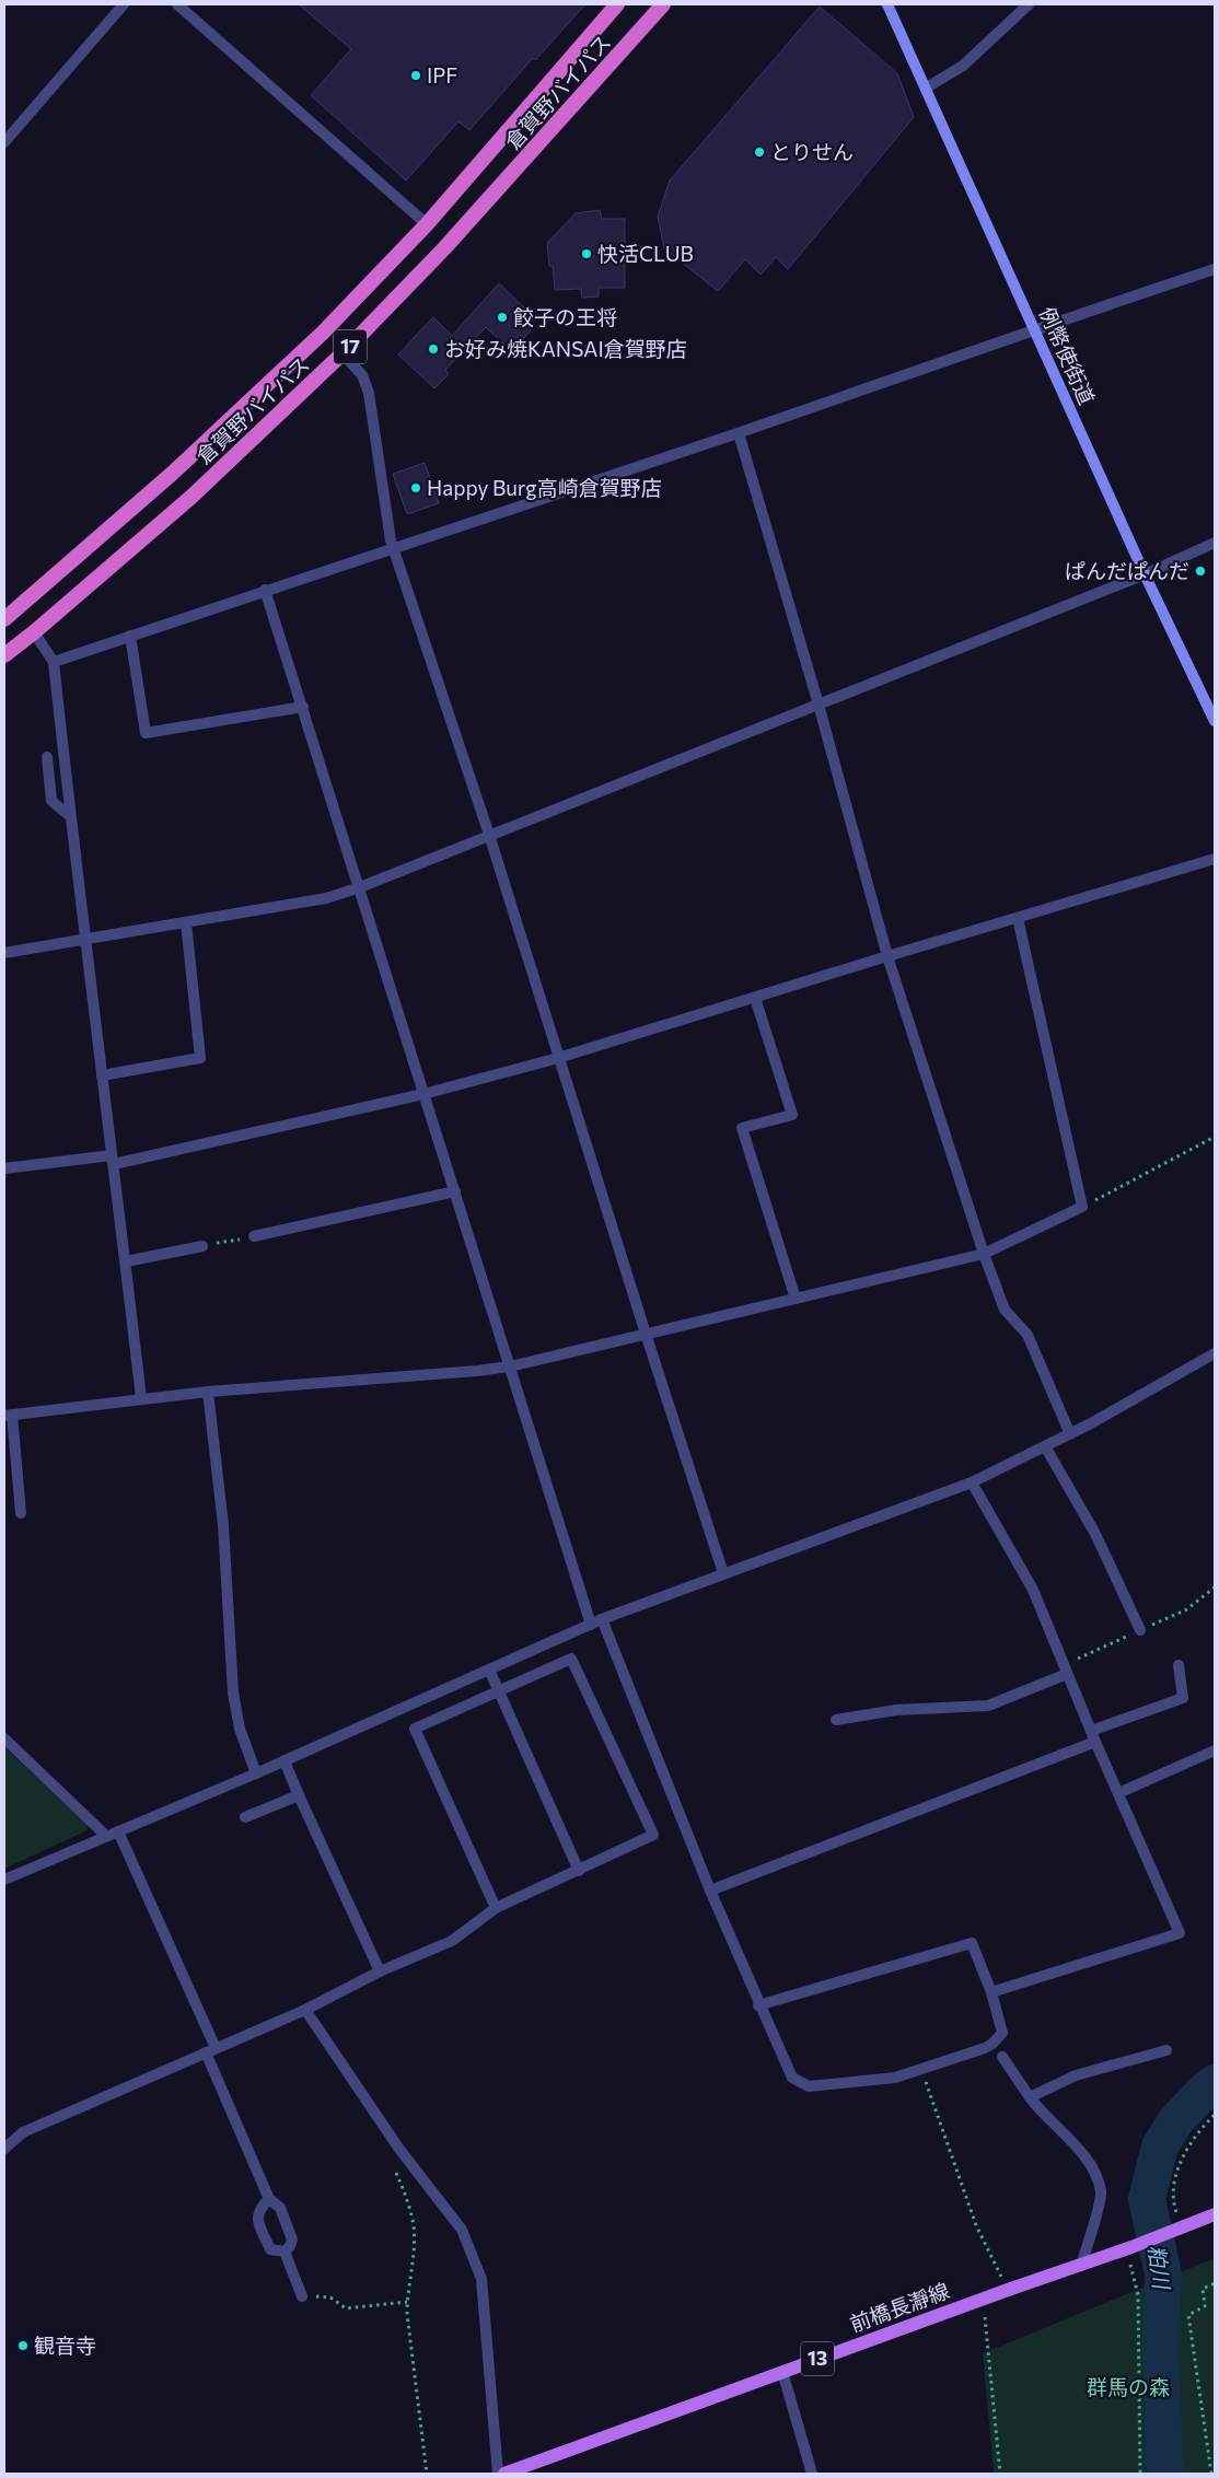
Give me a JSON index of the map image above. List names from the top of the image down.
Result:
{
  "streets": {
    "highway": ["倉賀野バイパス", "17"],
    "main road": ["例幣使街道", "前橋長瀞線", "13"]
  },
  "water": ["粕川"],
  "parks": ["群馬の森"],
  "places": [
    "IPF",
    "とりせん",
    "快活CLUB",
    "餃子の王将",
    "お好み焼KANSAI倉賀野店",
    "Happy Burg高崎倉賀野店",
    "ぱんだぱんだ",
    "観音寺"
  ]
}
